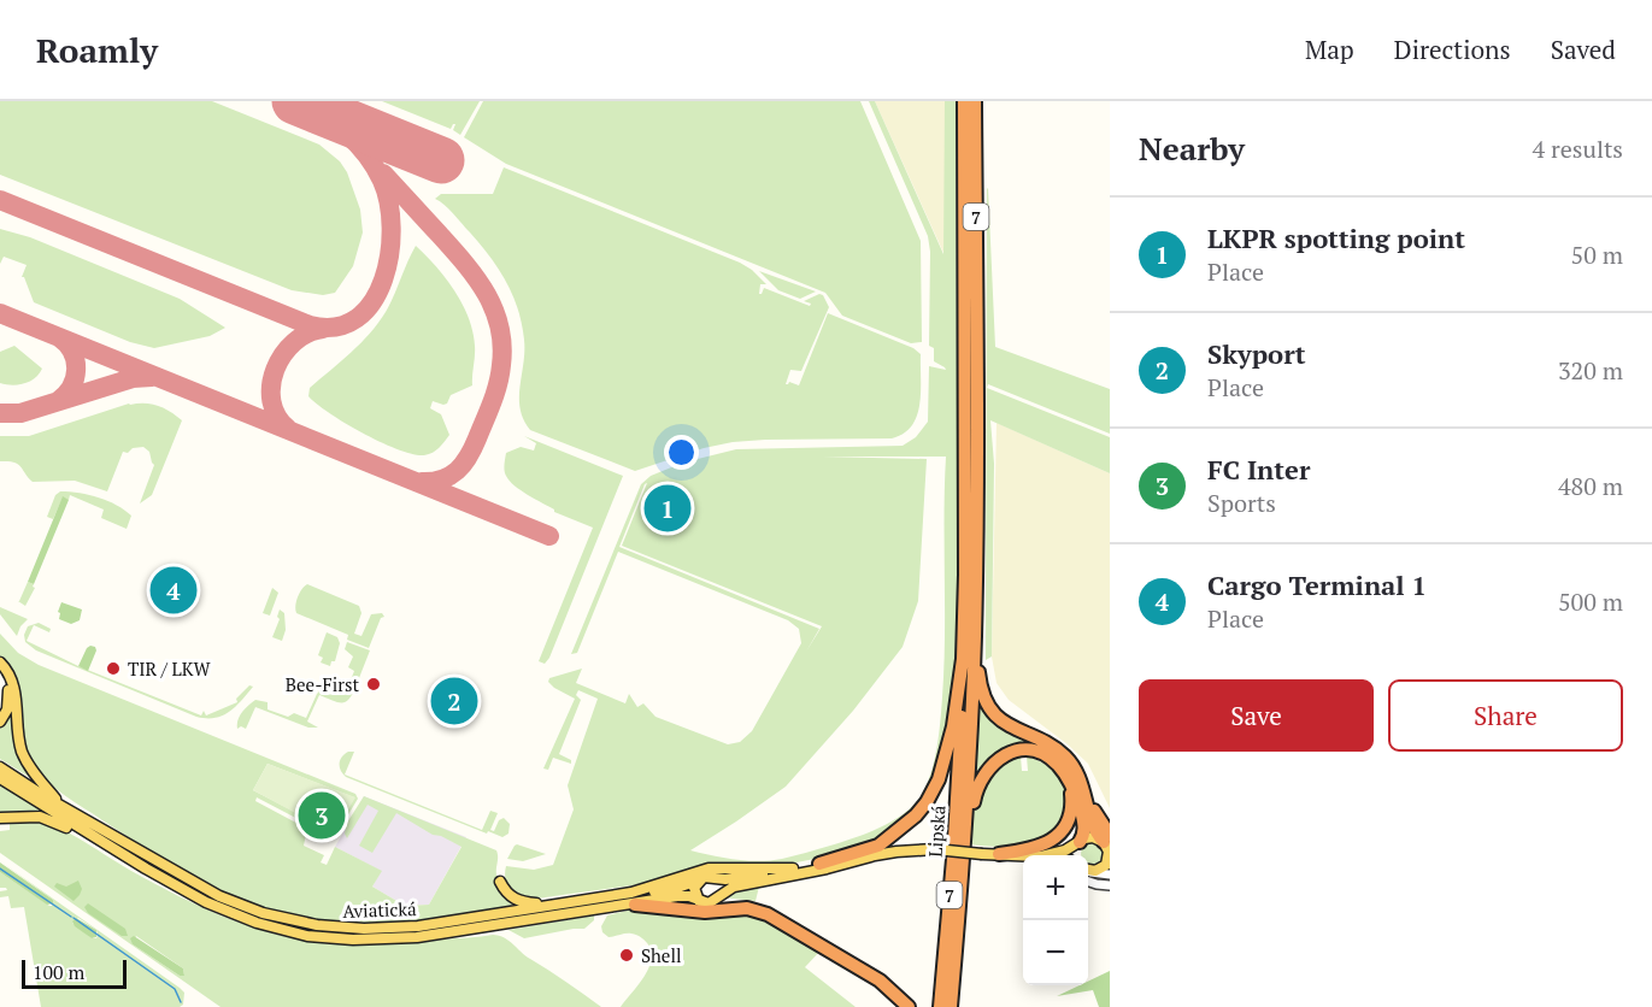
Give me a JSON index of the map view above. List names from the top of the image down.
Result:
{
  "streets": {
    "highway": ["7", "Lipská"],
    "main road": ["Aviatická"]
  },
  "crossings": [
    ["7", "Lipská"]
  ],
  "places": ["TIR / LKW", "Bee-First", "Shell"],
  "scale_bar": "100 m",
  "page": {
    "header": "Roamly",
    "nav": ["Map", "Directions", "Saved"],
    "heading": ["Nearby", "4 results"],
    "list": [
      {
        "mark": "1",
        "name": "LKPR spotting point",
        "note": "Place",
        "value": "50 m"
      },
      {
        "mark": "2",
        "name": "Skyport",
        "note": "Place",
        "value": "320 m"
      },
      {
        "mark": "3",
        "name": "FC Inter",
        "note": "Sports",
        "value": "480 m"
      },
      {
        "mark": "4",
        "name": "Cargo Terminal 1",
        "note": "Place",
        "value": "500 m"
      }
    ],
    "pins": [
      "1",
      "4",
      "2",
      "3"
    ],
    "buttons": ["Save", "Share"],
    "map_buttons": ["+", "−"],
    "scale": "100 m"
  }
}
